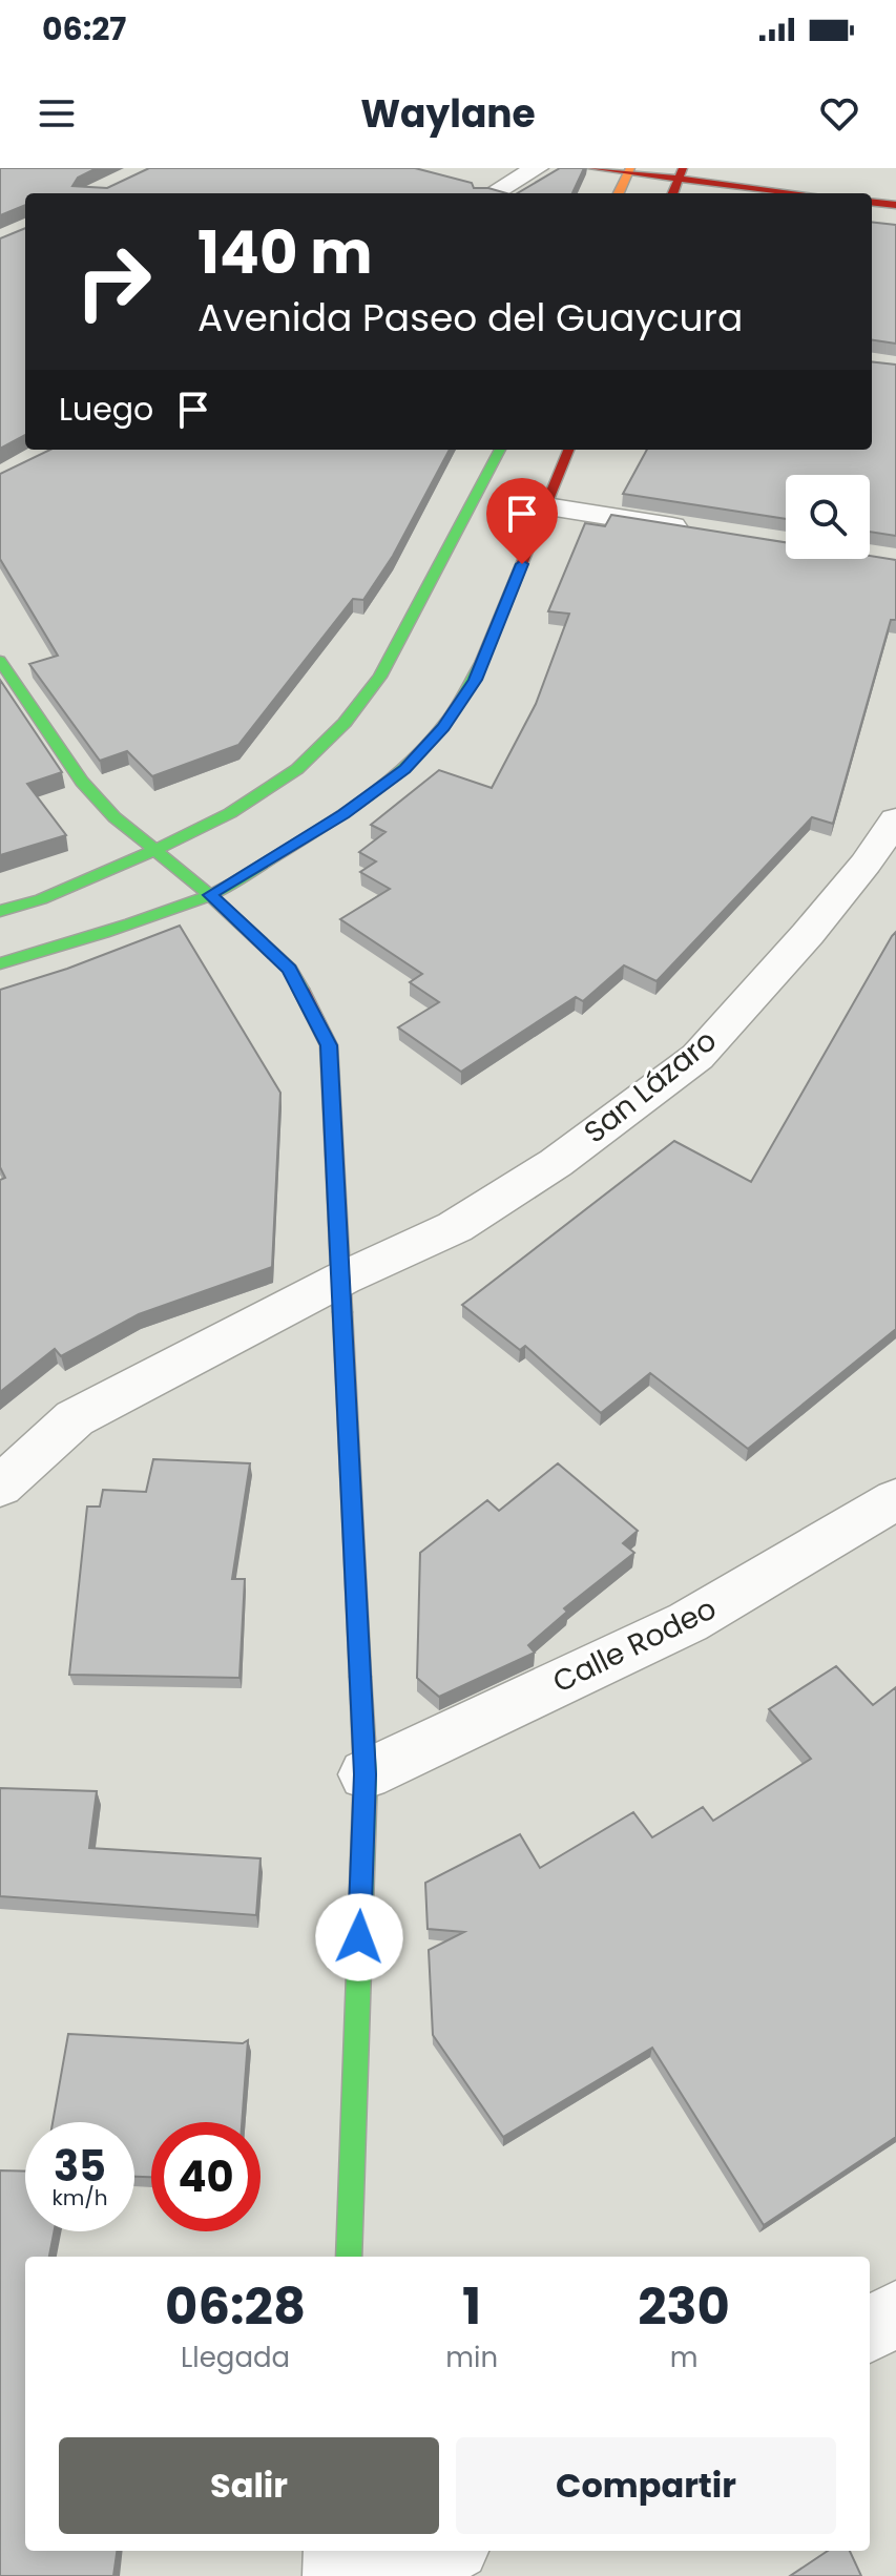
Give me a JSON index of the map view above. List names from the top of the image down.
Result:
{
  "streets": {
    "street": ["San Lázaro", "Calle Rodeo"]
  },
  "page": {
    "status": "06:27",
    "header": "Waylane",
    "turn": ["140 m", "Avenida Paseo del Guaycura"],
    "then": "Luego",
    "speed": "35 km/h",
    "limit": "40",
    "eta": [
      "06:28",
      "Llegada",
      "1",
      "min",
      "230",
      "m"
    ],
    "buttons": ["Salir", "Compartir"]
  }
}
